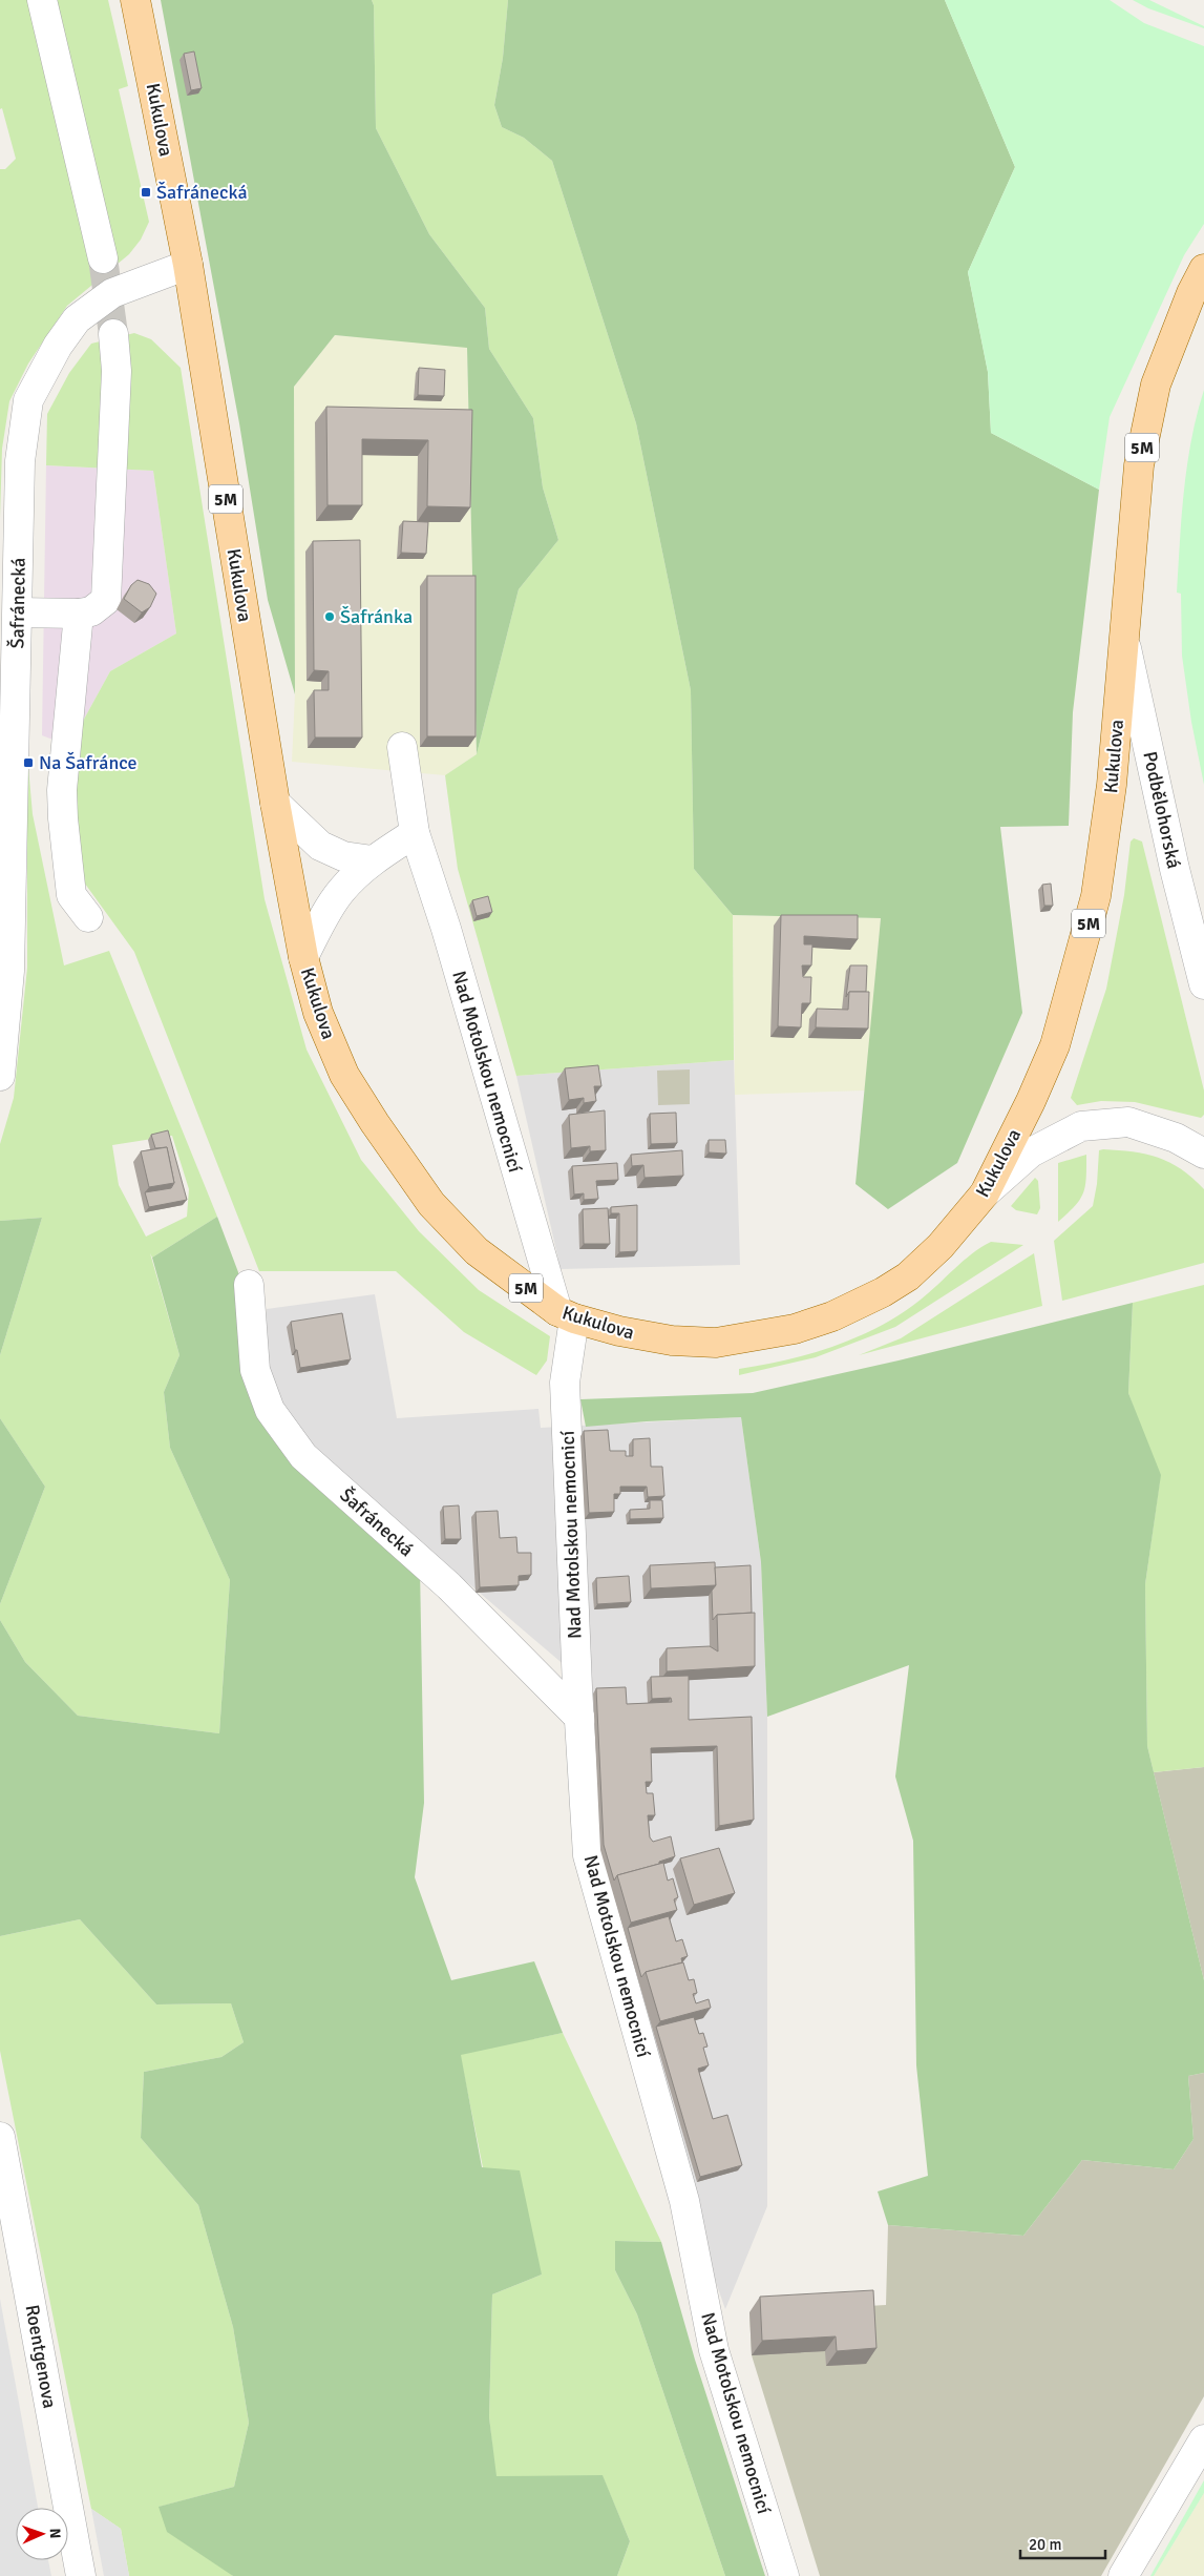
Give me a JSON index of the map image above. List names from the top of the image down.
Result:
{
  "streets": {
    "main road": ["Kukulova", "5M"],
    "street": [
      "Šafránecká",
      "Podbělohorská",
      "Nad Motolskou nemocnicí",
      "Roentgenova"
    ]
  },
  "crossings": [
    ["Kukulova", "Šafránecká"],
    ["Kukulova", "Podbělohorská"],
    ["Kukulova", "Nad Motolskou nemocnicí"],
    ["Šafránecká", "Nad Motolskou nemocnicí"]
  ],
  "places": {
    "transit": ["Šafránecká", "Na Šafránce"],
    "other": ["Šafránka"]
  },
  "scale_bar": "20 m",
  "north": "right"
}
